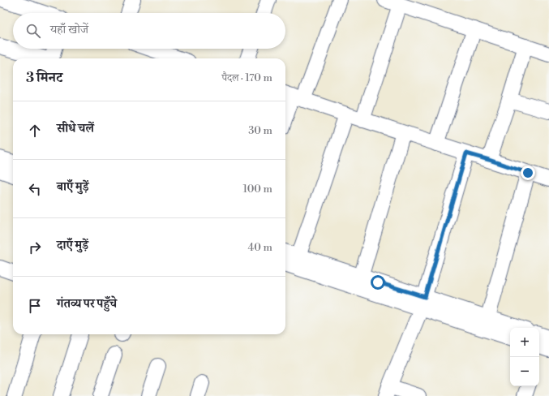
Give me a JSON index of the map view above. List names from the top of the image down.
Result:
{
  "page": {
    "search": "यहाँ खोजें",
    "heading": ["3 मिनट", "पैदल · 170 m"],
    "list": [
      ["सीधे चलें", "30 m"],
      ["बाएँ मुड़ें", "100 m"],
      ["दाएँ मुड़ें", "40 m"],
      "गंतव्य पर पहुँचे"
    ],
    "map_buttons": ["+", "−"]
  }
}
